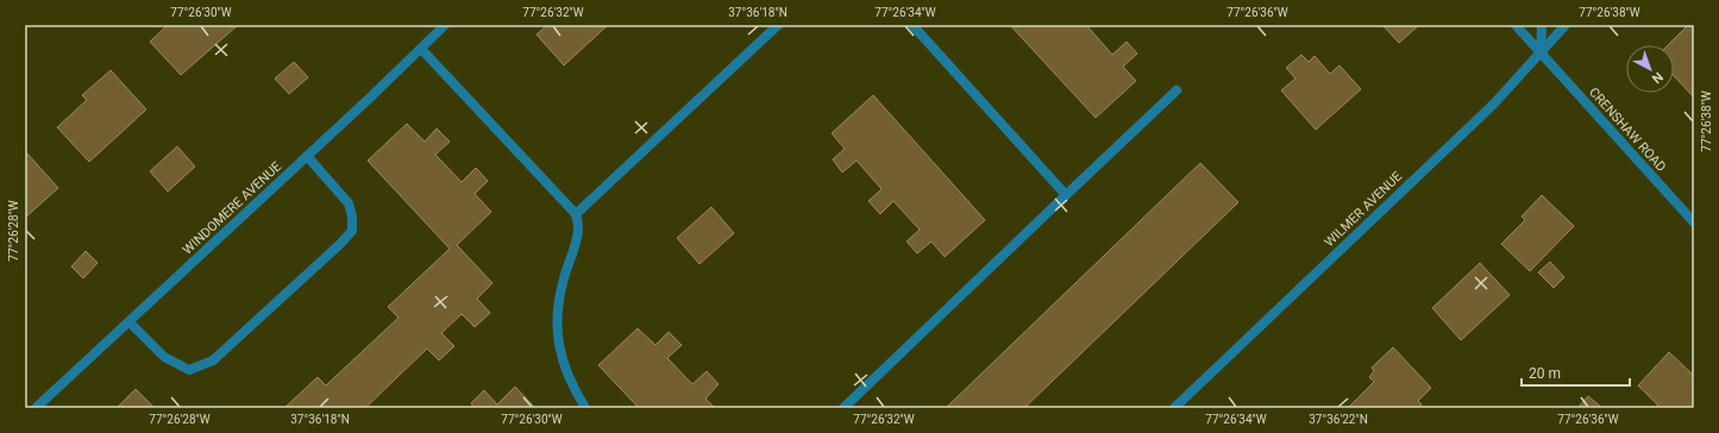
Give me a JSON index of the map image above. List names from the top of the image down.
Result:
{
  "streets": {
    "street": ["CRENSHAW ROAD", "WINDOMERE AVENUE", "WILMER AVENUE"]
  },
  "crossings": [
    ["CRENSHAW ROAD", "WILMER AVENUE"]
  ],
  "scale_bar": "20 m",
  "north": "bottom right",
  "coordinates": [
    "77°26'30\"W",
    "77°26'32\"W",
    "37°36'18\"N",
    "77°26'34\"W",
    "77°26'36\"W",
    "77°26'38\"W",
    "77°26'28\"W",
    "37°36'22\"N"
  ]
}
